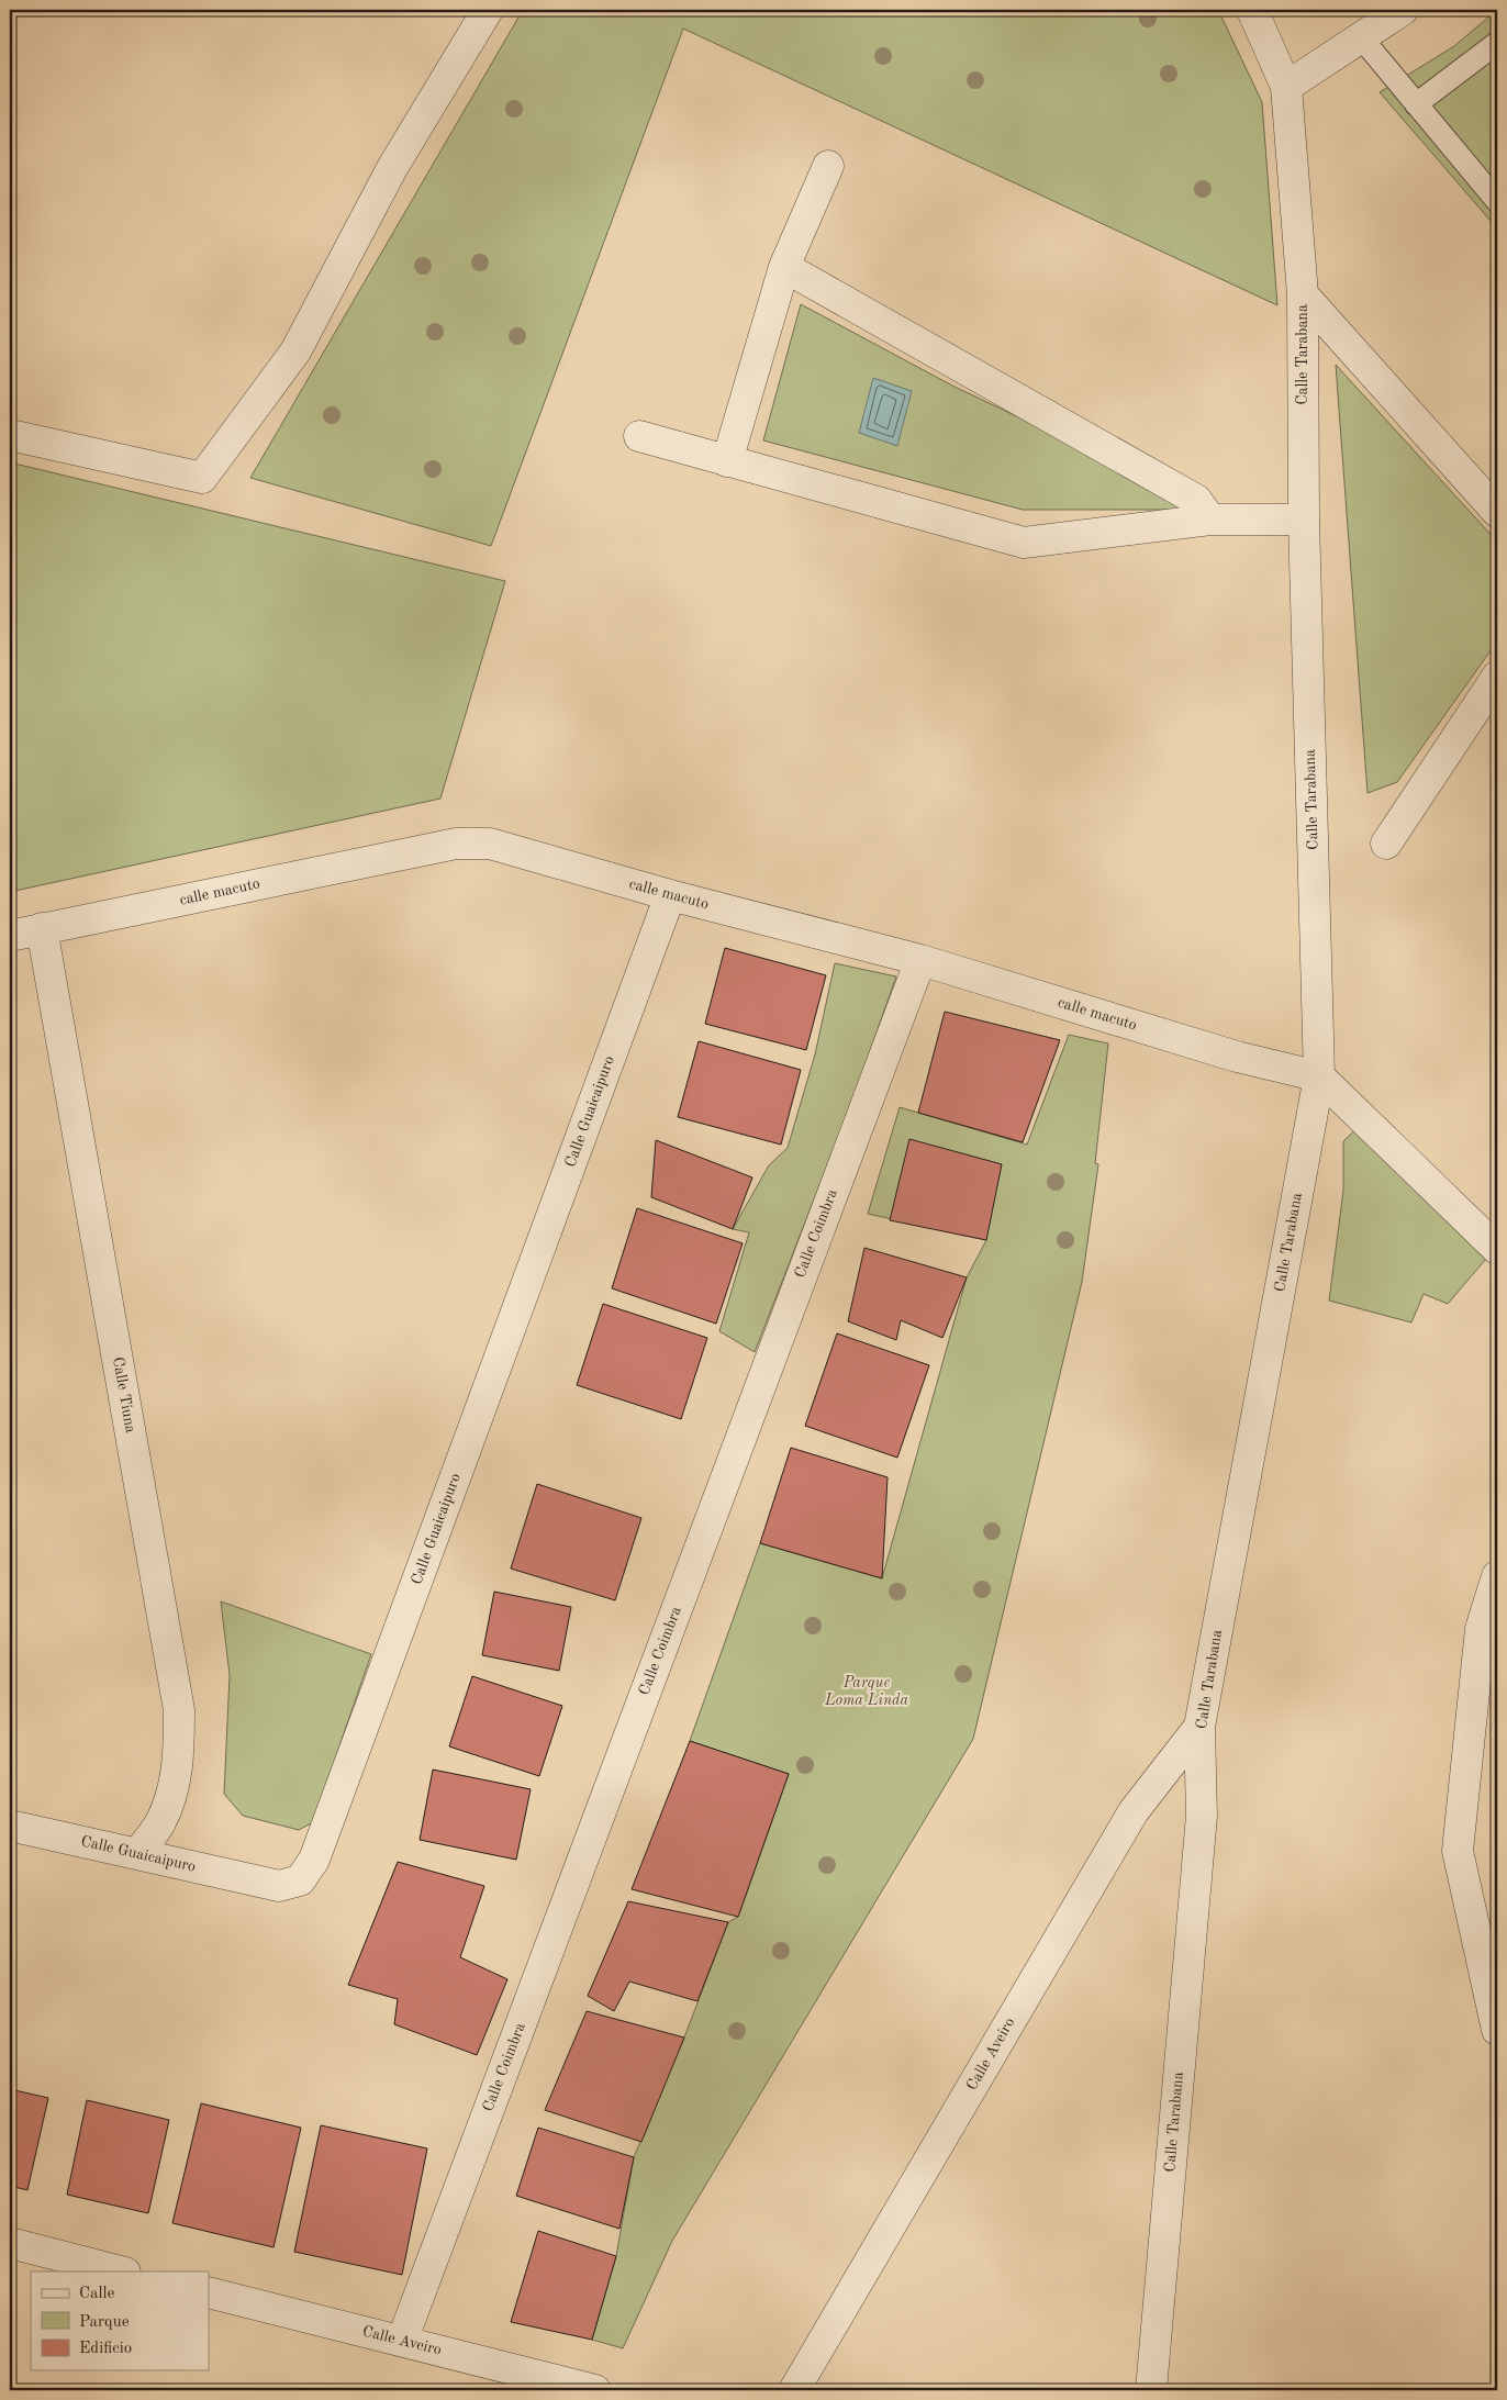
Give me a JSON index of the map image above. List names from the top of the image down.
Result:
{
  "streets": {
    "street": [
      "Calle Tarabana",
      "calle macuto",
      "Calle Guaicaipuro",
      "Calle Coimbra",
      "Calle Tiuna",
      "Calle Aveiro"
    ]
  },
  "crossings": [
    ["Calle Tarabana", "calle macuto"],
    ["Calle Tarabana", "Calle Aveiro"],
    ["calle macuto", "Calle Guaicaipuro"],
    ["calle macuto", "Calle Coimbra"],
    ["calle macuto", "Calle Tiuna"],
    ["Calle Guaicaipuro", "Calle Tiuna"],
    ["Calle Coimbra", "Calle Aveiro"]
  ],
  "parks": ["Parque Loma Linda"],
  "legend": ["Calle", "Parque", "Edificio"]
}
